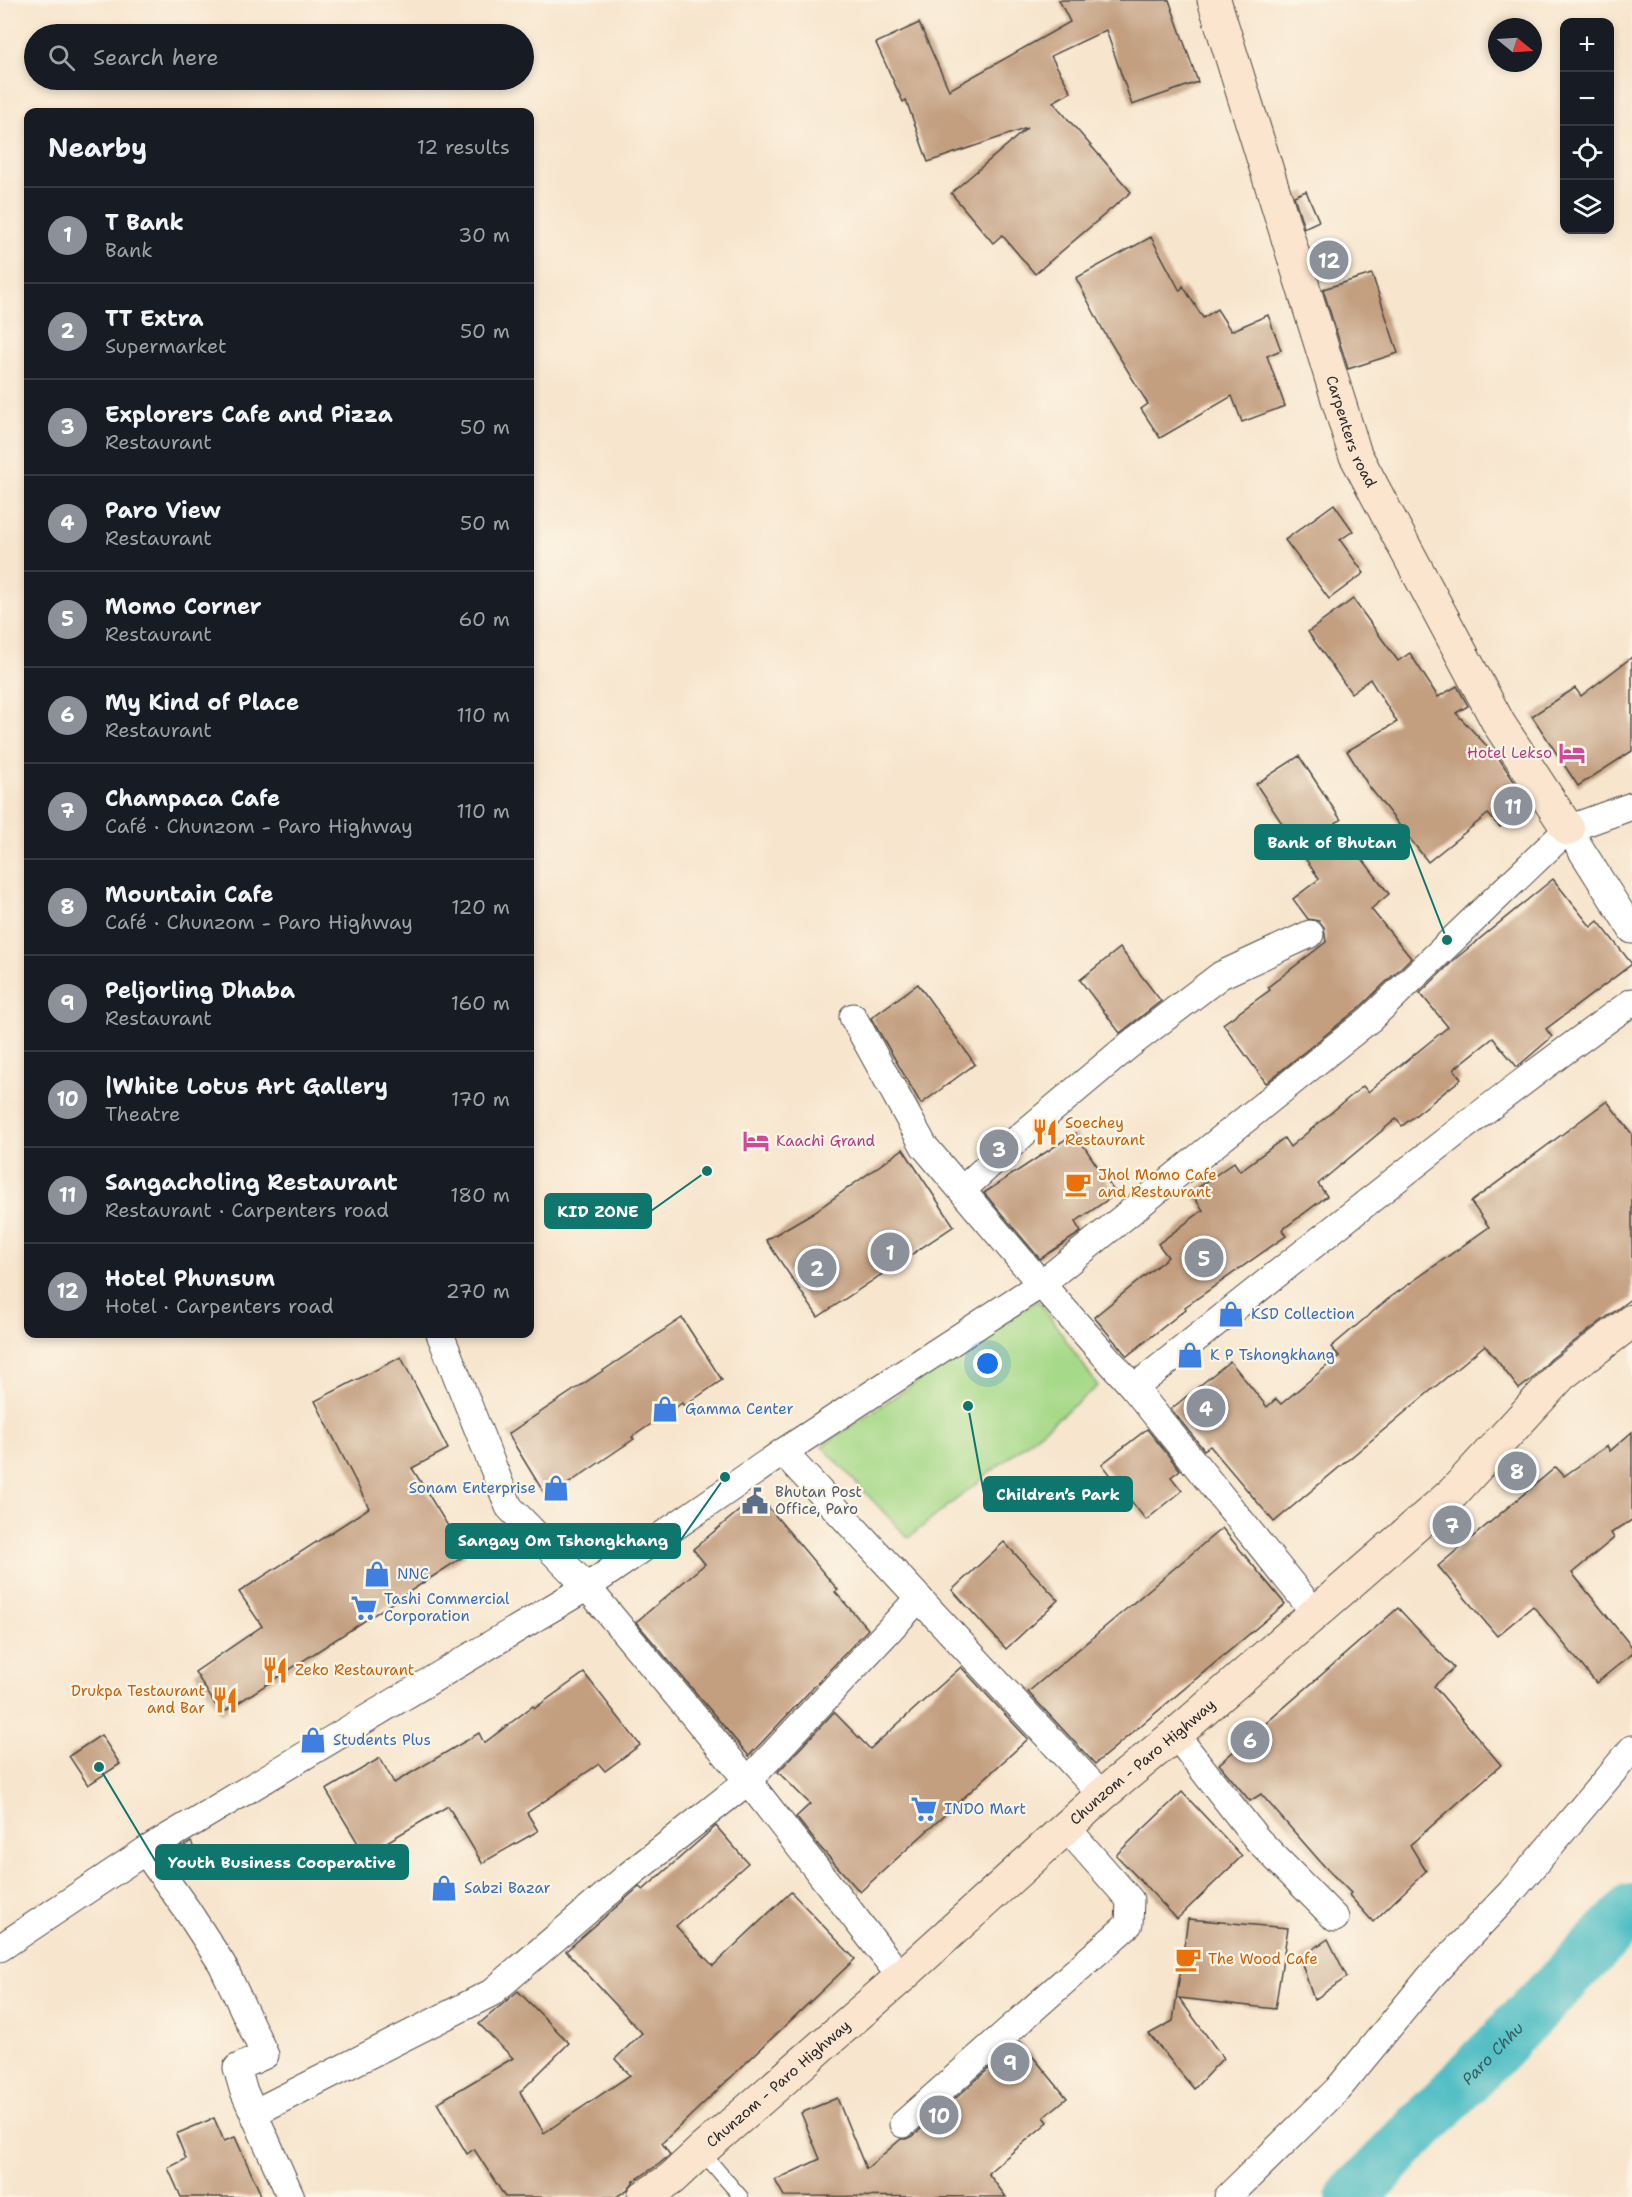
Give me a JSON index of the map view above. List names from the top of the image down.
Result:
{
  "streets": {
    "street": ["Carpenters road", "Chunzom - Paro Highway"]
  },
  "water": ["Paro Chhu"],
  "places": {
    "hotel": ["Hotel Lekso", "Kaachi Grand"],
    "other": [
      "Bank of Bhutan",
      "KID ZONE",
      "Children’s Park",
      "Sangay Om Tshongkhang",
      "Youth Business Cooperative"
    ],
    "restaurant": ["Soechey Restaurant", "Zeko Restaurant", "Drukpa Testaurant and Bar"],
    "cafe": ["Jhol Momo Cafe and Restaurant", "The Wood Cafe"],
    "shop": [
      "KSD Collection",
      "K P Tshongkhang",
      "Gamma Center",
      "Sonam Enterprise",
      "NNC",
      "Students Plus",
      "Sabzi Bazar"
    ],
    "public building": ["Bhutan Post Office, Paro"],
    "supermarket": ["Tashi Commercial Corporation", "INDO Mart"]
  },
  "north": "right",
  "page": {
    "map_buttons": ["+", "−"],
    "search": "Search here",
    "heading": ["Nearby", "12 results"],
    "list": [
      {
        "mark": "1",
        "name": "T Bank",
        "note": "Bank",
        "value": "30 m"
      },
      {
        "mark": "2",
        "name": "TT Extra",
        "note": "Supermarket",
        "value": "50 m"
      },
      {
        "mark": "3",
        "name": "Explorers Cafe and Pizza",
        "note": "Restaurant",
        "value": "50 m"
      },
      {
        "mark": "4",
        "name": "Paro View",
        "note": "Restaurant",
        "value": "50 m"
      },
      {
        "mark": "5",
        "name": "Momo Corner",
        "note": "Restaurant",
        "value": "60 m"
      },
      {
        "mark": "6",
        "name": "My Kind of Place",
        "note": "Restaurant",
        "value": "110 m"
      },
      {
        "mark": "7",
        "name": "Champaca Cafe",
        "note": "Café · Chunzom - Paro Highway",
        "value": "110 m"
      },
      {
        "mark": "8",
        "name": "Mountain Cafe",
        "note": "Café · Chunzom - Paro Highway",
        "value": "120 m"
      },
      {
        "mark": "9",
        "name": "Peljorling Dhaba",
        "note": "Restaurant",
        "value": "160 m"
      },
      {
        "mark": "10",
        "name": "|White Lotus Art Gallery",
        "note": "Theatre",
        "value": "170 m"
      },
      {
        "mark": "11",
        "name": "Sangacholing Restaurant",
        "note": "Restaurant · Carpenters road",
        "value": "180 m"
      },
      {
        "mark": "12",
        "name": "Hotel Phunsum",
        "note": "Hotel · Carpenters road",
        "value": "270 m"
      }
    ],
    "pins": [
      "12",
      "11",
      "3",
      "1",
      "5",
      "2",
      "4",
      "8",
      "7",
      "6",
      "9",
      "10"
    ]
  }
}
